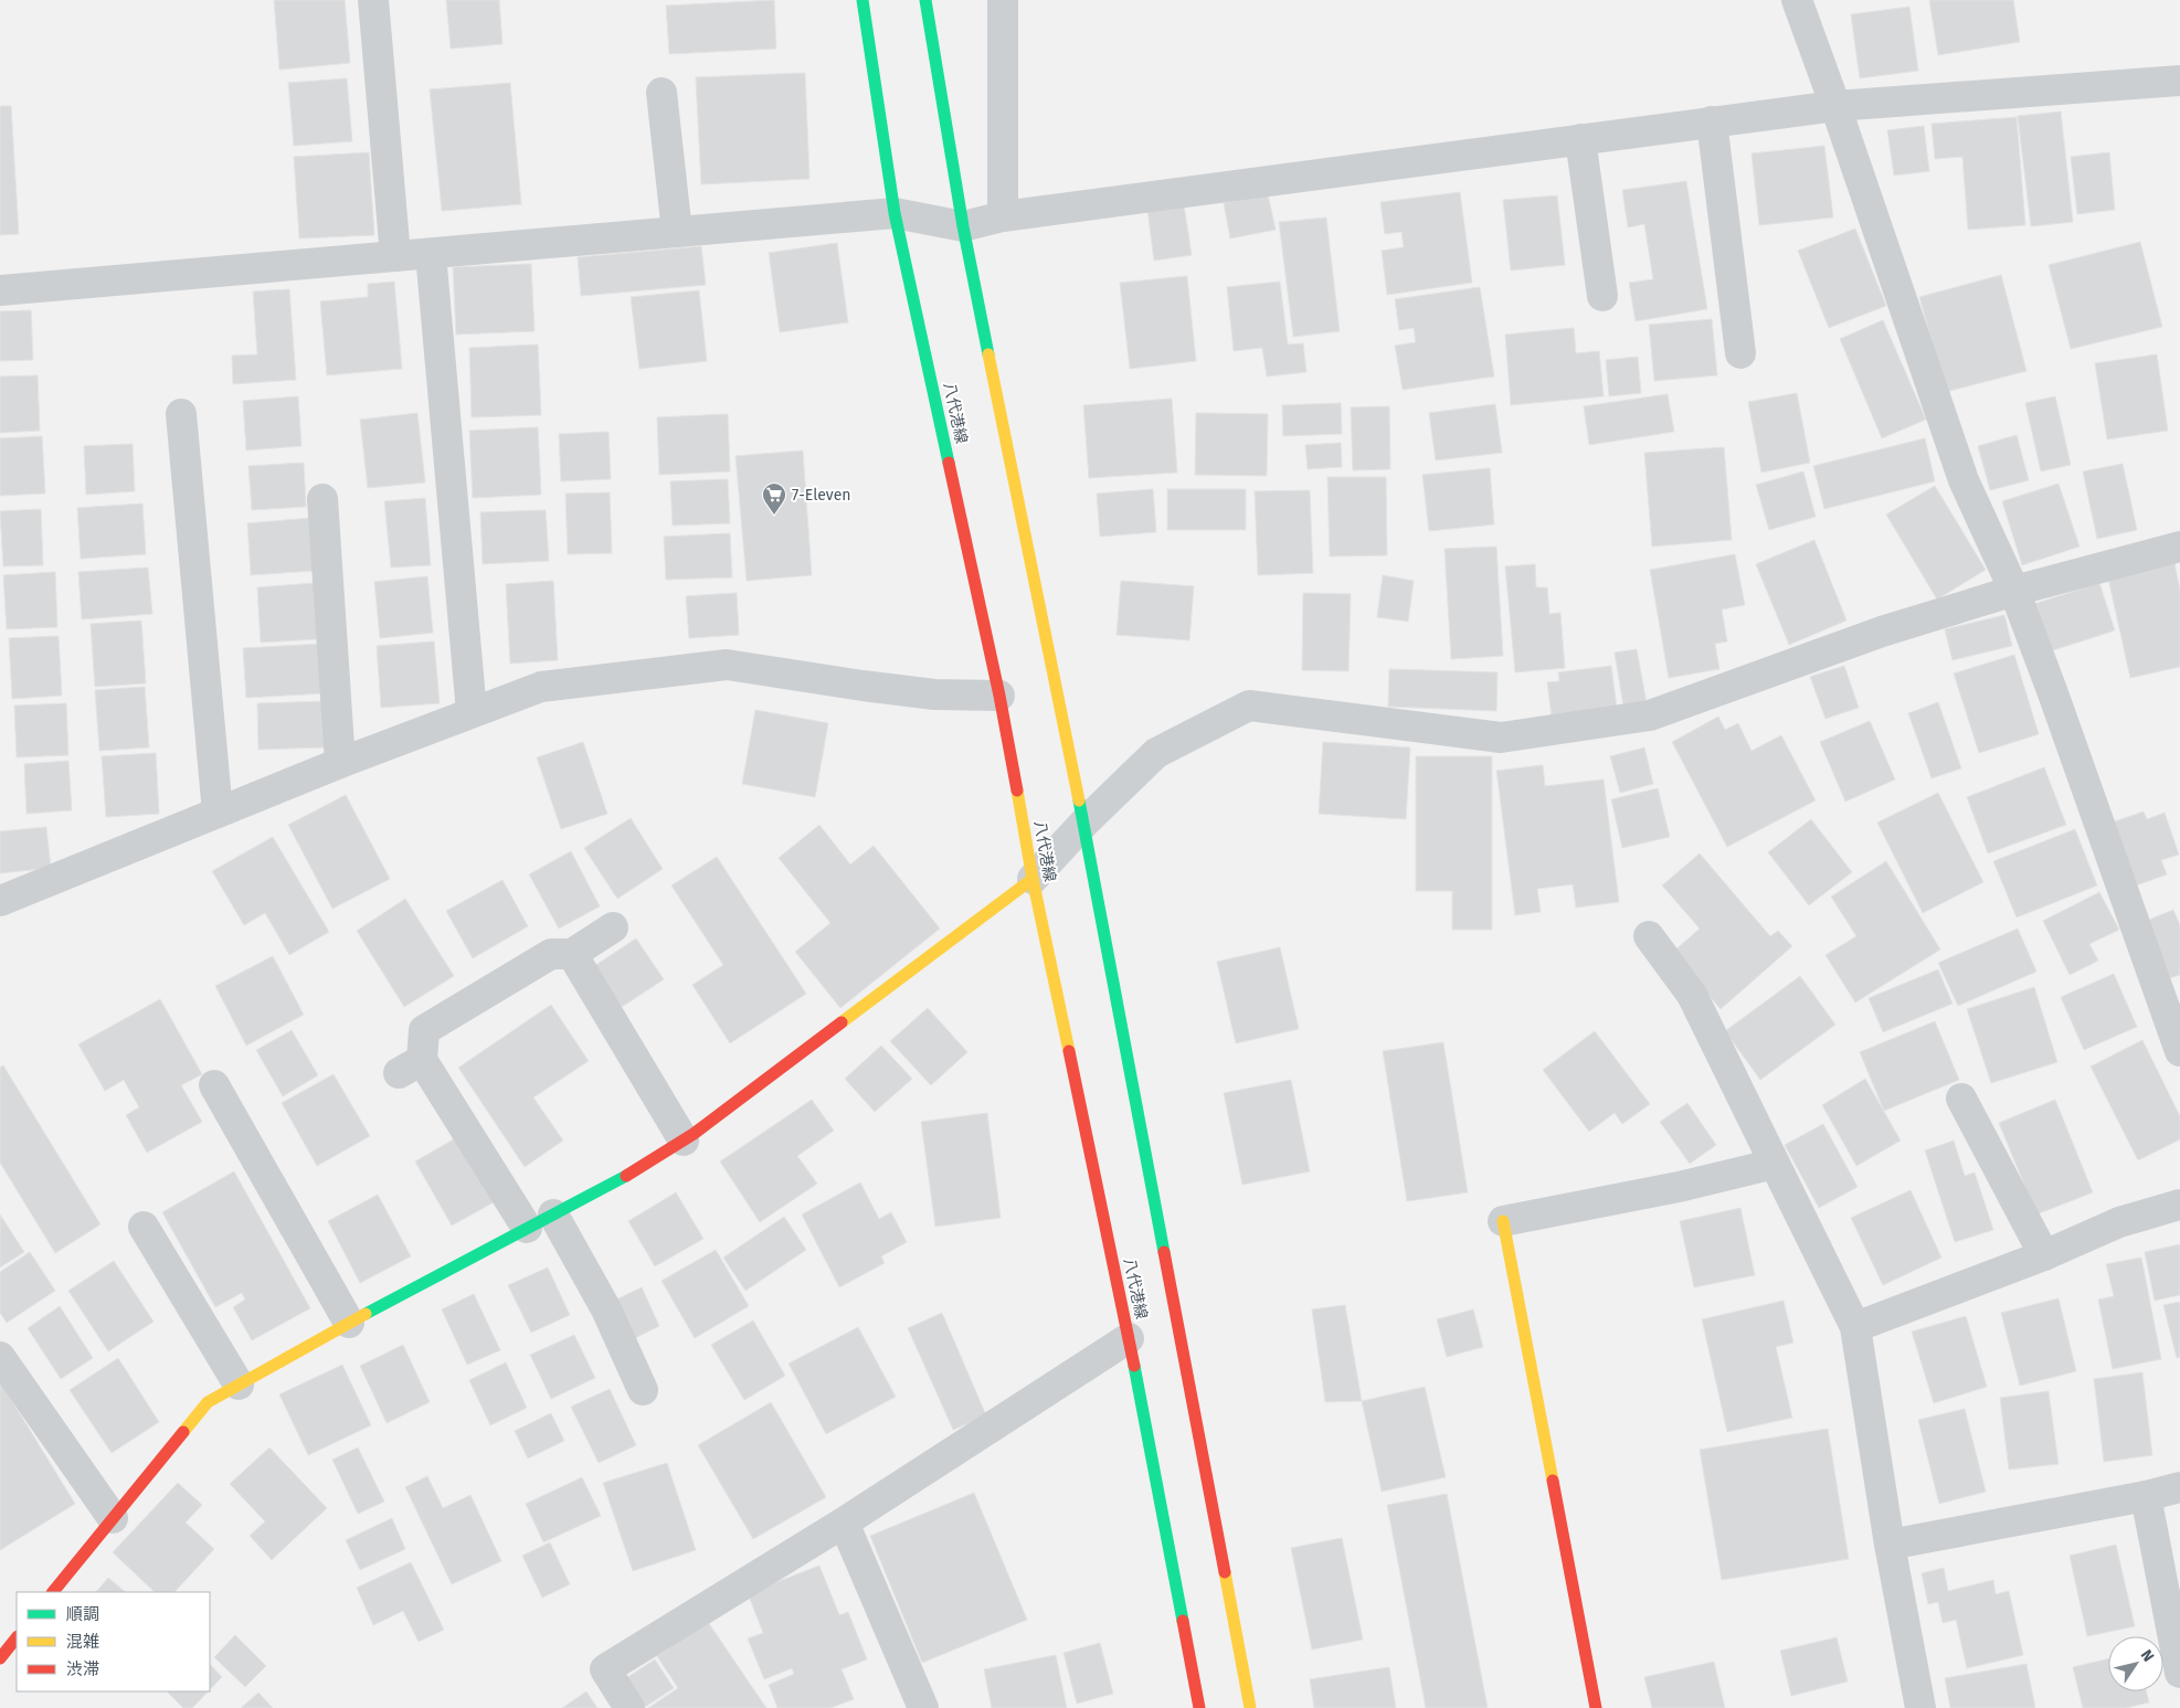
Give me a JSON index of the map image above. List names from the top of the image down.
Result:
{
  "streets": {
    "main road": ["八代港線"]
  },
  "places": {
    "supermarket": ["7-Eleven"]
  },
  "legend": ["順調", "混雑", "渋滞"],
  "north": "top right"
}
